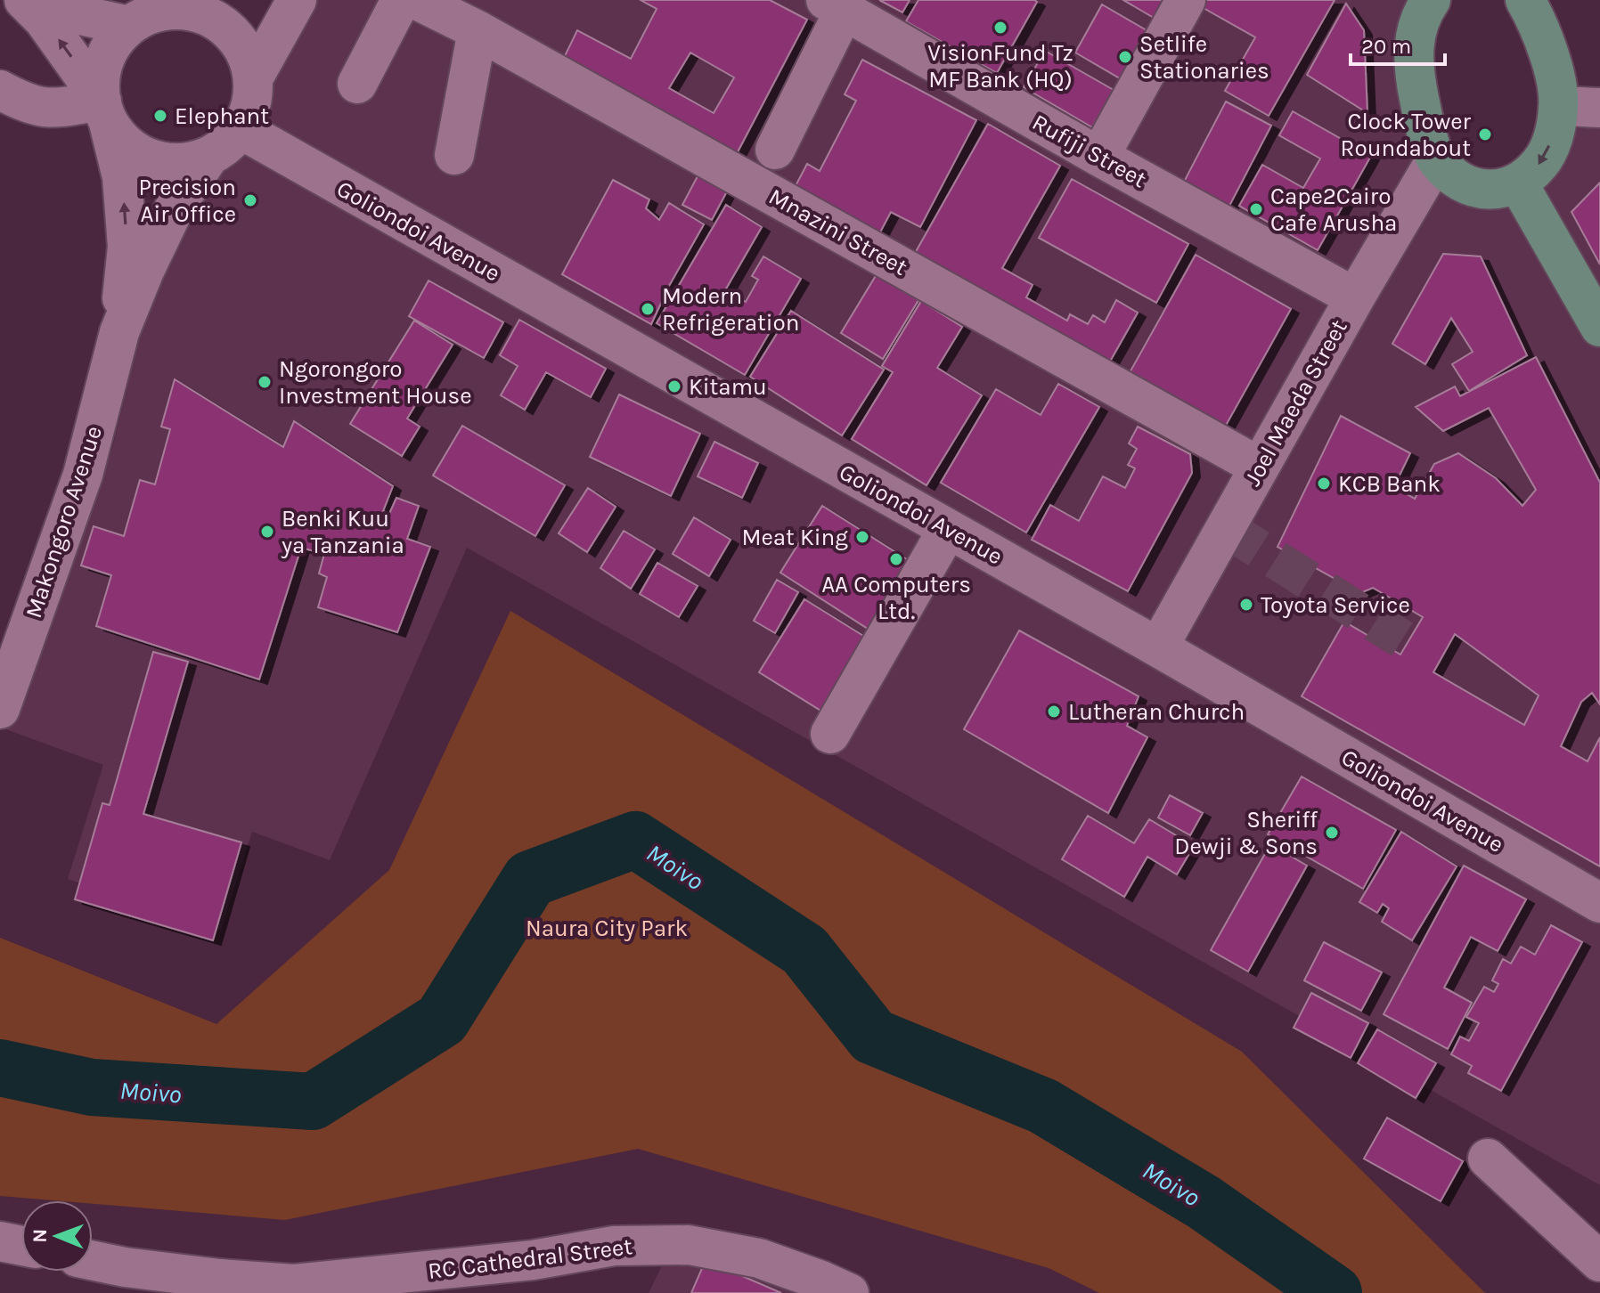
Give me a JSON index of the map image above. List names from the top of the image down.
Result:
{
  "streets": {
    "street": [
      "Rufiji Street",
      "Goliondoi Avenue",
      "Mnazini Street",
      "Joel Maeda Street",
      "Makongoro Avenue",
      "RC Cathedral Street"
    ]
  },
  "crossings": [
    ["Rufiji Street", "Joel Maeda Street"],
    ["Goliondoi Avenue", "Joel Maeda Street"],
    ["Mnazini Street", "Joel Maeda Street"]
  ],
  "water": ["Moivo"],
  "parks": ["Naura City Park"],
  "places": [
    "VisionFund Tz MF Bank (HQ)",
    "Setlife Stationaries",
    "Elephant",
    "Clock Tower Roundabout",
    "Precision Air Office",
    "Cape2Cairo Cafe Arusha",
    "Modern Refrigeration",
    "Ngorongoro Investment House",
    "Kitamu",
    "KCB Bank",
    "Benki Kuu ya Tanzania",
    "Meat King",
    "AA Computers Ltd.",
    "Toyota Service",
    "Lutheran Church",
    "Sheriff Dewji & Sons"
  ],
  "scale_bar": "20 m",
  "north": "left"
}
